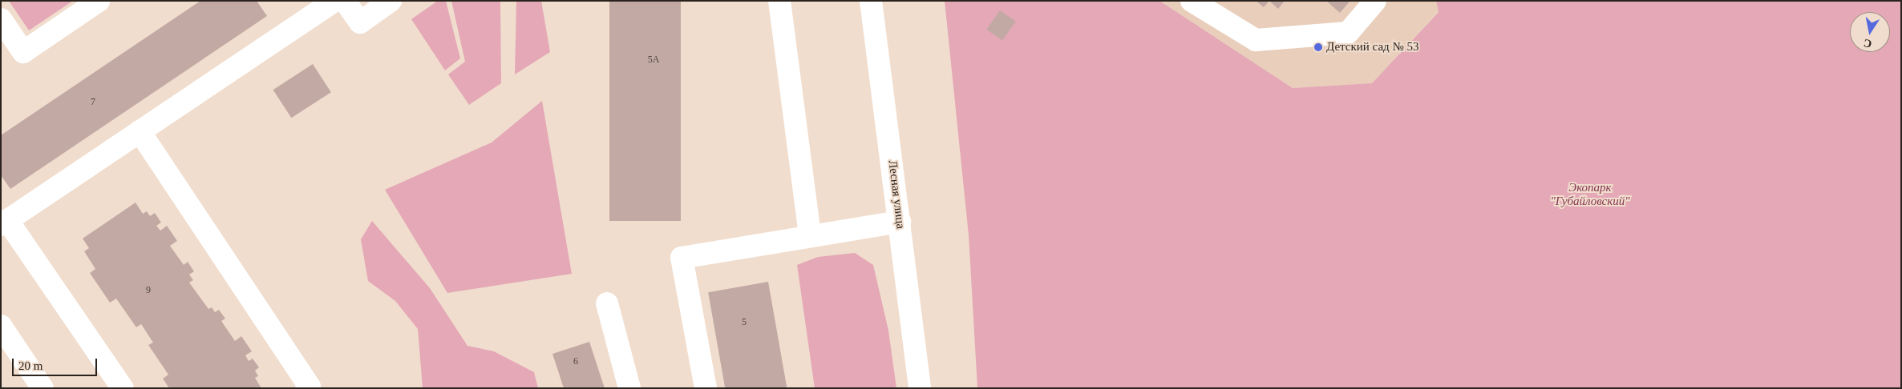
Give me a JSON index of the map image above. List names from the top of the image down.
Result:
{
  "streets": {
    "street": ["Лесная улица"]
  },
  "parks": ["Экопарк \"Губайловский\""],
  "places": ["Детский сад № 53"],
  "house_numbers": [
    "5А",
    "7",
    "9",
    "5",
    "6"
  ],
  "scale_bar": "20 m",
  "north": "bottom"
}
